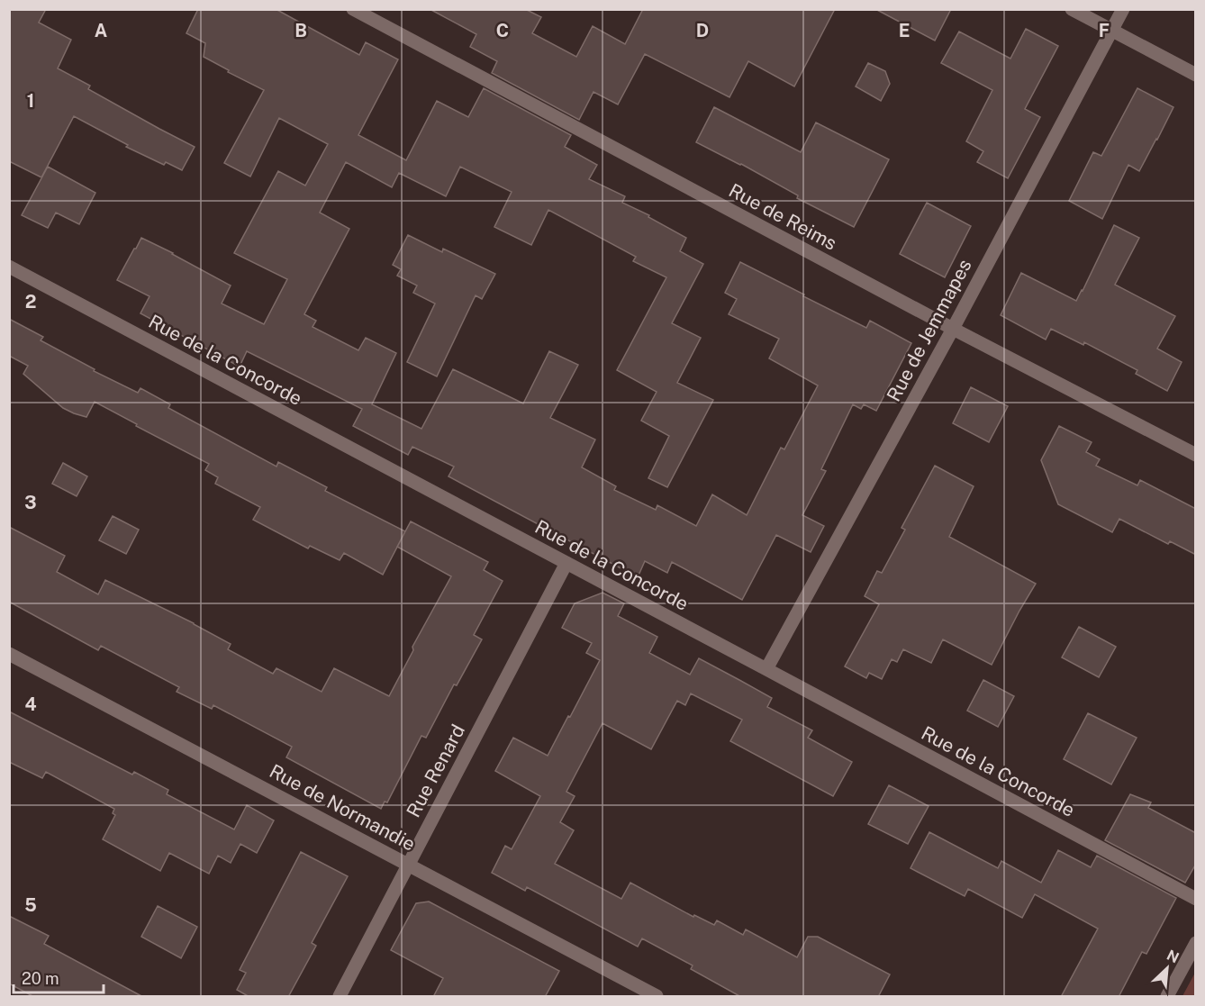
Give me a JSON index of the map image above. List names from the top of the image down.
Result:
{
  "streets": {
    "street": [
      "Rue de Reims",
      "Rue de Jemmapes",
      "Rue de la Concorde",
      "Rue Renard",
      "Rue de Normandie"
    ]
  },
  "crossings": [
    ["Rue de Reims", "Rue de Jemmapes"],
    ["Rue de Jemmapes", "Rue de la Concorde"],
    ["Rue de la Concorde", "Rue Renard"],
    ["Rue Renard", "Rue de Normandie"]
  ],
  "scale_bar": "20 m",
  "north": "top right",
  "grid": {
    "columns": [
      "A",
      "B",
      "C",
      "D",
      "E",
      "F"
    ],
    "rows": [
      "1",
      "2",
      "3",
      "4",
      "5"
    ]
  }
}
